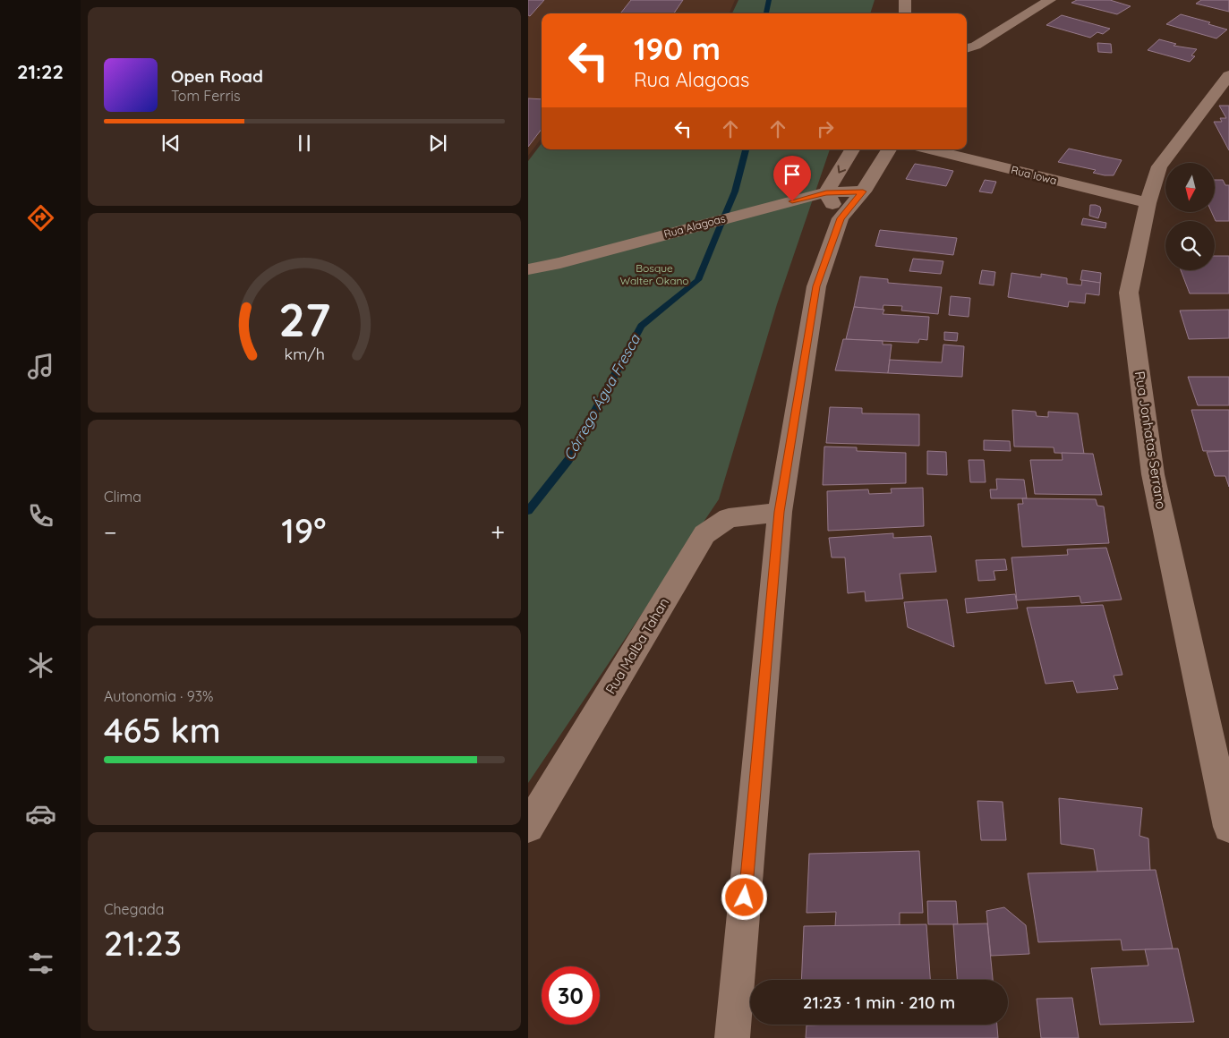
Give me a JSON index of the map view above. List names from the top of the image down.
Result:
{
  "streets": {
    "street": [
      "Rua Iowa",
      "Rua Alagoas",
      "Rua Jonhatas Serrano",
      "Rua Malba Tahan"
    ]
  },
  "crossings": [
    ["Rua Iowa", "Rua Jonhatas Serrano"]
  ],
  "water": ["Córrego Água Fresca"],
  "parks": ["Bosque Walter Okano"],
  "north": "bottom",
  "page": {
    "tabs": "21:22",
    "turn": ["190 m", "Rua Alagoas"],
    "song": ["Open Road", "Tom Ferris"],
    "tile": [
      "Clima",
      ["Autonomia · 93%", "465 km"],
      ["Chegada", "21:23"]
    ],
    "heat": ["−", "19°", "+"],
    "limit": "30",
    "trip": "21:23 · 1 min · 210 m",
    "gauge": ["27", "km/h"]
  }
}
